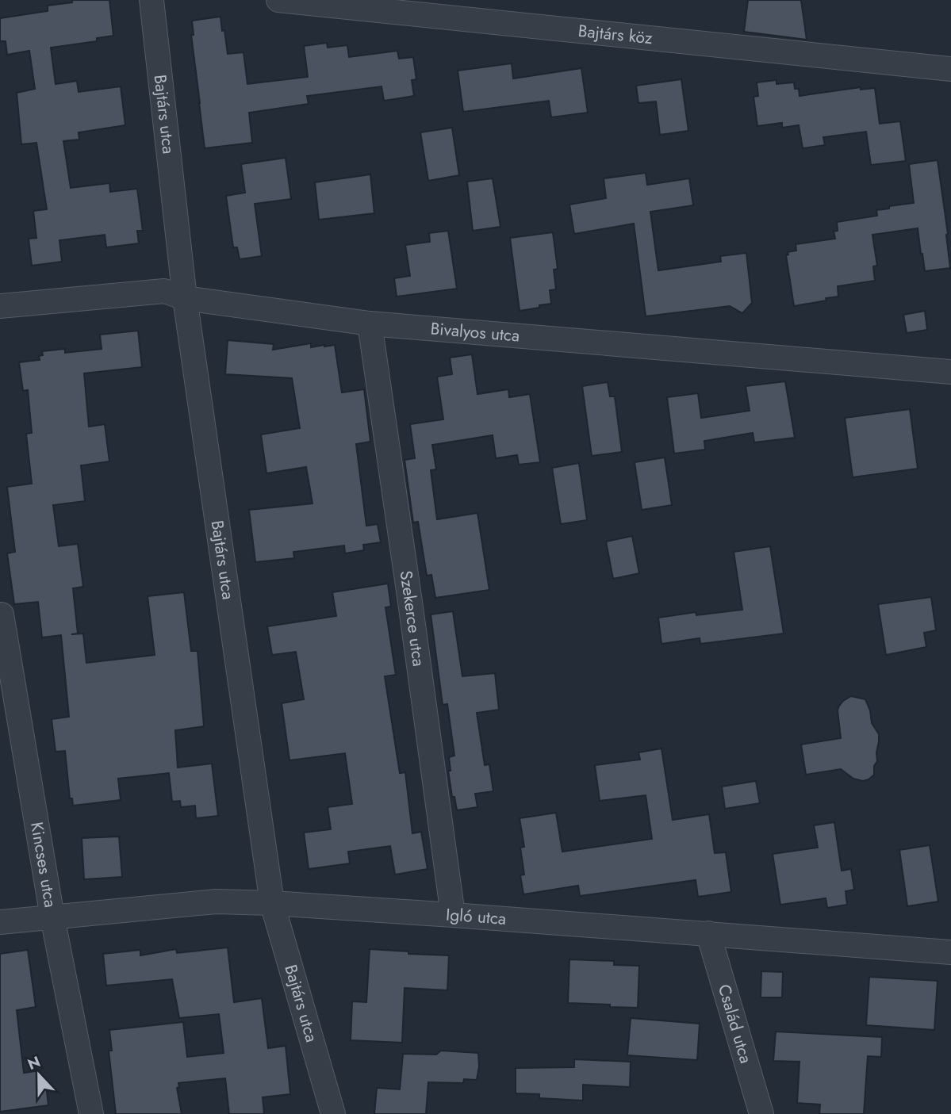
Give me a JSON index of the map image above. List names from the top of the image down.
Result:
{
  "streets": {
    "street": [
      "Bajtárs köz",
      "Bajtárs utca",
      "Bivalyos utca",
      "Szekerce utca",
      "Kincses utca",
      "Igló utca",
      "Család utca"
    ]
  },
  "crossings": [
    ["Bajtárs utca", "Bivalyos utca"],
    ["Bajtárs utca", "Igló utca"],
    ["Bivalyos utca", "Szekerce utca"],
    ["Szekerce utca", "Igló utca"],
    ["Kincses utca", "Igló utca"],
    ["Igló utca", "Család utca"]
  ],
  "north": "top"
}
